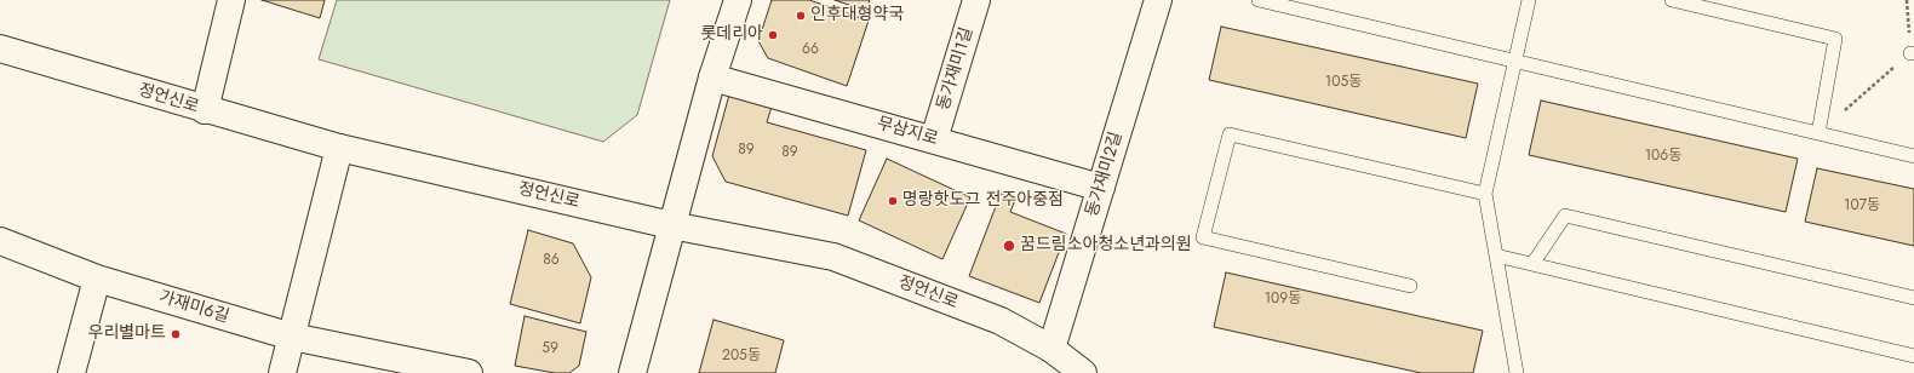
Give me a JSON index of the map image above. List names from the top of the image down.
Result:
{
  "streets": {
    "street": [
      "동가재미1길",
      "정언신로",
      "무삼지로",
      "동가재미2길",
      "가재미6길"
    ]
  },
  "crossings": [
    ["동가재미1길", "무삼지로"],
    ["정언신로", "동가재미2길"],
    ["무삼지로", "동가재미2길"]
  ],
  "places": [
    "인후대형약국",
    "롯데리아",
    "명랑핫도그 전주아중점",
    "꿈드림소아청소년과의원",
    "우리별마트"
  ],
  "house_numbers": [
    "66",
    "105동",
    "89",
    "89",
    "106동",
    "107동",
    "86",
    "109동",
    "59",
    "205동"
  ]
}
